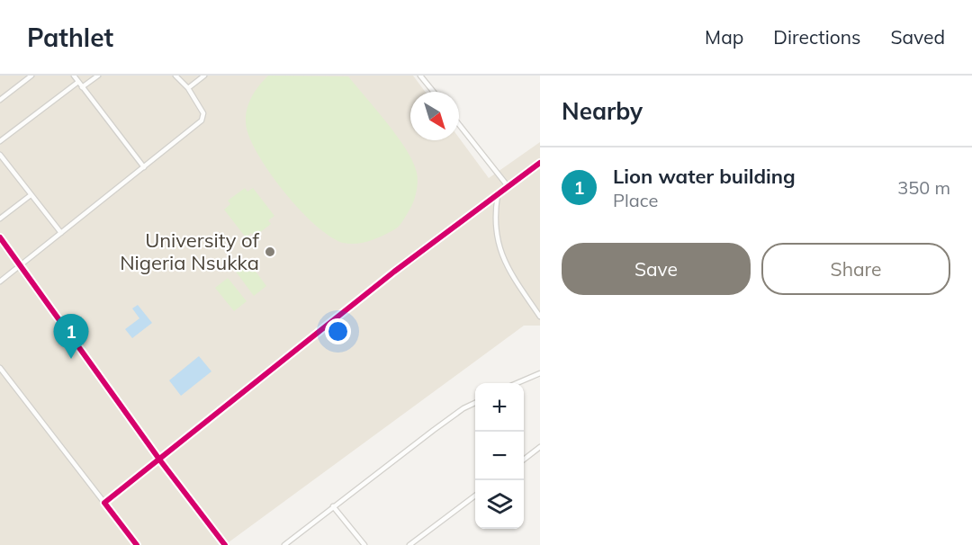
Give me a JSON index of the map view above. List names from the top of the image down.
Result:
{
  "places": ["University of Nigeria Nsukka"],
  "north": "bottom right",
  "page": {
    "header": "Pathlet",
    "nav": ["Map", "Directions", "Saved"],
    "heading": "Nearby",
    "list": [
      {
        "mark": "1",
        "name": "Lion water building",
        "note": "Place",
        "value": "350 m"
      }
    ],
    "buttons": ["Save", "Share"],
    "pins": "1",
    "map_buttons": ["+", "−"]
  }
}
